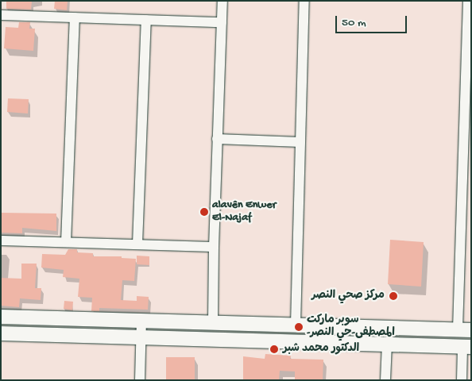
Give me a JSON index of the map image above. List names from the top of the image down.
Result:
{
  "places": [
    "alavên Enwer El-Najaf",
    "مركز صحي النصر",
    "سوبر ماركت -المصطفى-حي النصر",
    "الدكتور محمد شبر"
  ],
  "scale_bar": "50 m"
}
